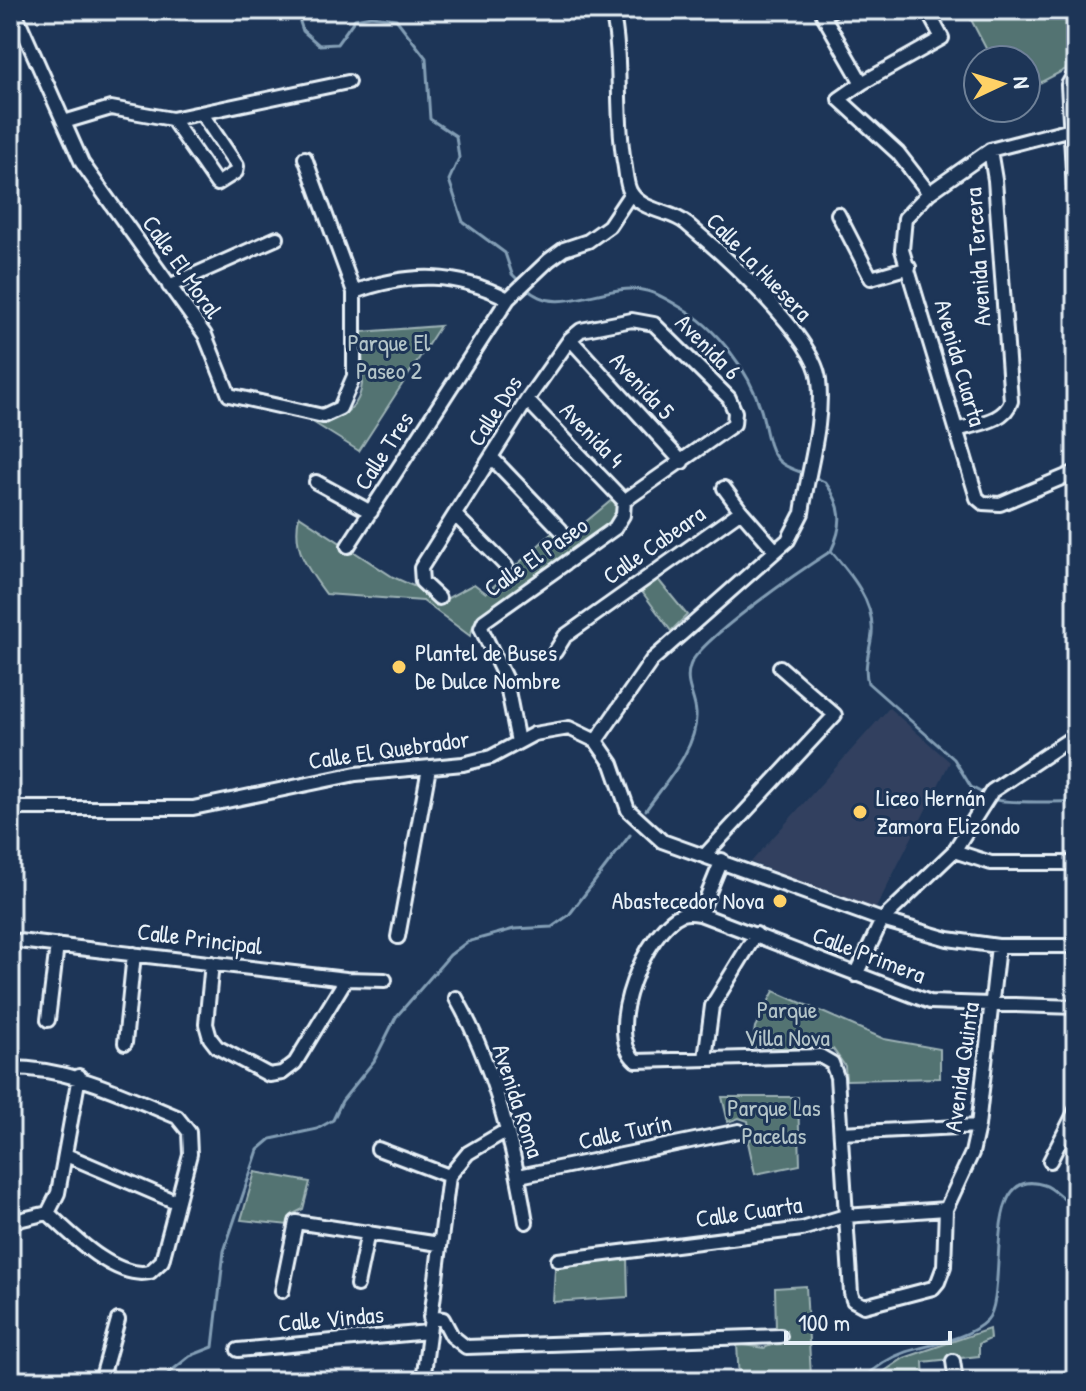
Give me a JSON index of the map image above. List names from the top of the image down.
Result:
{
  "streets": {
    "street": [
      "Avenida Tercera",
      "Calle El Moral",
      "Calle La Huesera",
      "Avenida 6",
      "Avenida Cuarta",
      "Avenida 5",
      "Calle Dos",
      "Avenida 4",
      "Calle Tres",
      "Calle Cabeara",
      "Calle El Paseo",
      "Calle El Quebrador",
      "Calle Principal",
      "Calle Primera",
      "Avenida Quinta",
      "Avenida Roma",
      "Calle Turín",
      "Calle Cuarta",
      "Calle Vindas"
    ]
  },
  "crossings": [
    ["Avenida Tercera", "Avenida Cuarta"],
    ["Calle La Huesera", "Calle Cabeara"],
    ["Calle La Huesera", "Calle El Quebrador"],
    ["Avenida 6", "Avenida 5"],
    ["Avenida 6", "Calle Dos"],
    ["Avenida 6", "Calle El Paseo"],
    ["Avenida 5", "Calle Dos"],
    ["Avenida 5", "Calle El Paseo"],
    ["Calle Dos", "Avenida 4"],
    ["Avenida 4", "Calle El Paseo"],
    ["Calle El Paseo", "Calle El Quebrador"],
    ["Calle Primera", "Avenida Quinta"],
    ["Avenida Quinta", "Calle Cuarta"],
    ["Avenida Roma", "Calle Turín"]
  ],
  "parks": ["Parque El Paseo 2", "Parque Villa Nova", "Parque Las Pacelas"],
  "places": ["Plantel de Buses De Dulce Nombre", "Liceo Hernán Zamora Elizondo", "Abastecedor Nova"],
  "scale_bar": "100 m",
  "north": "right"
}
